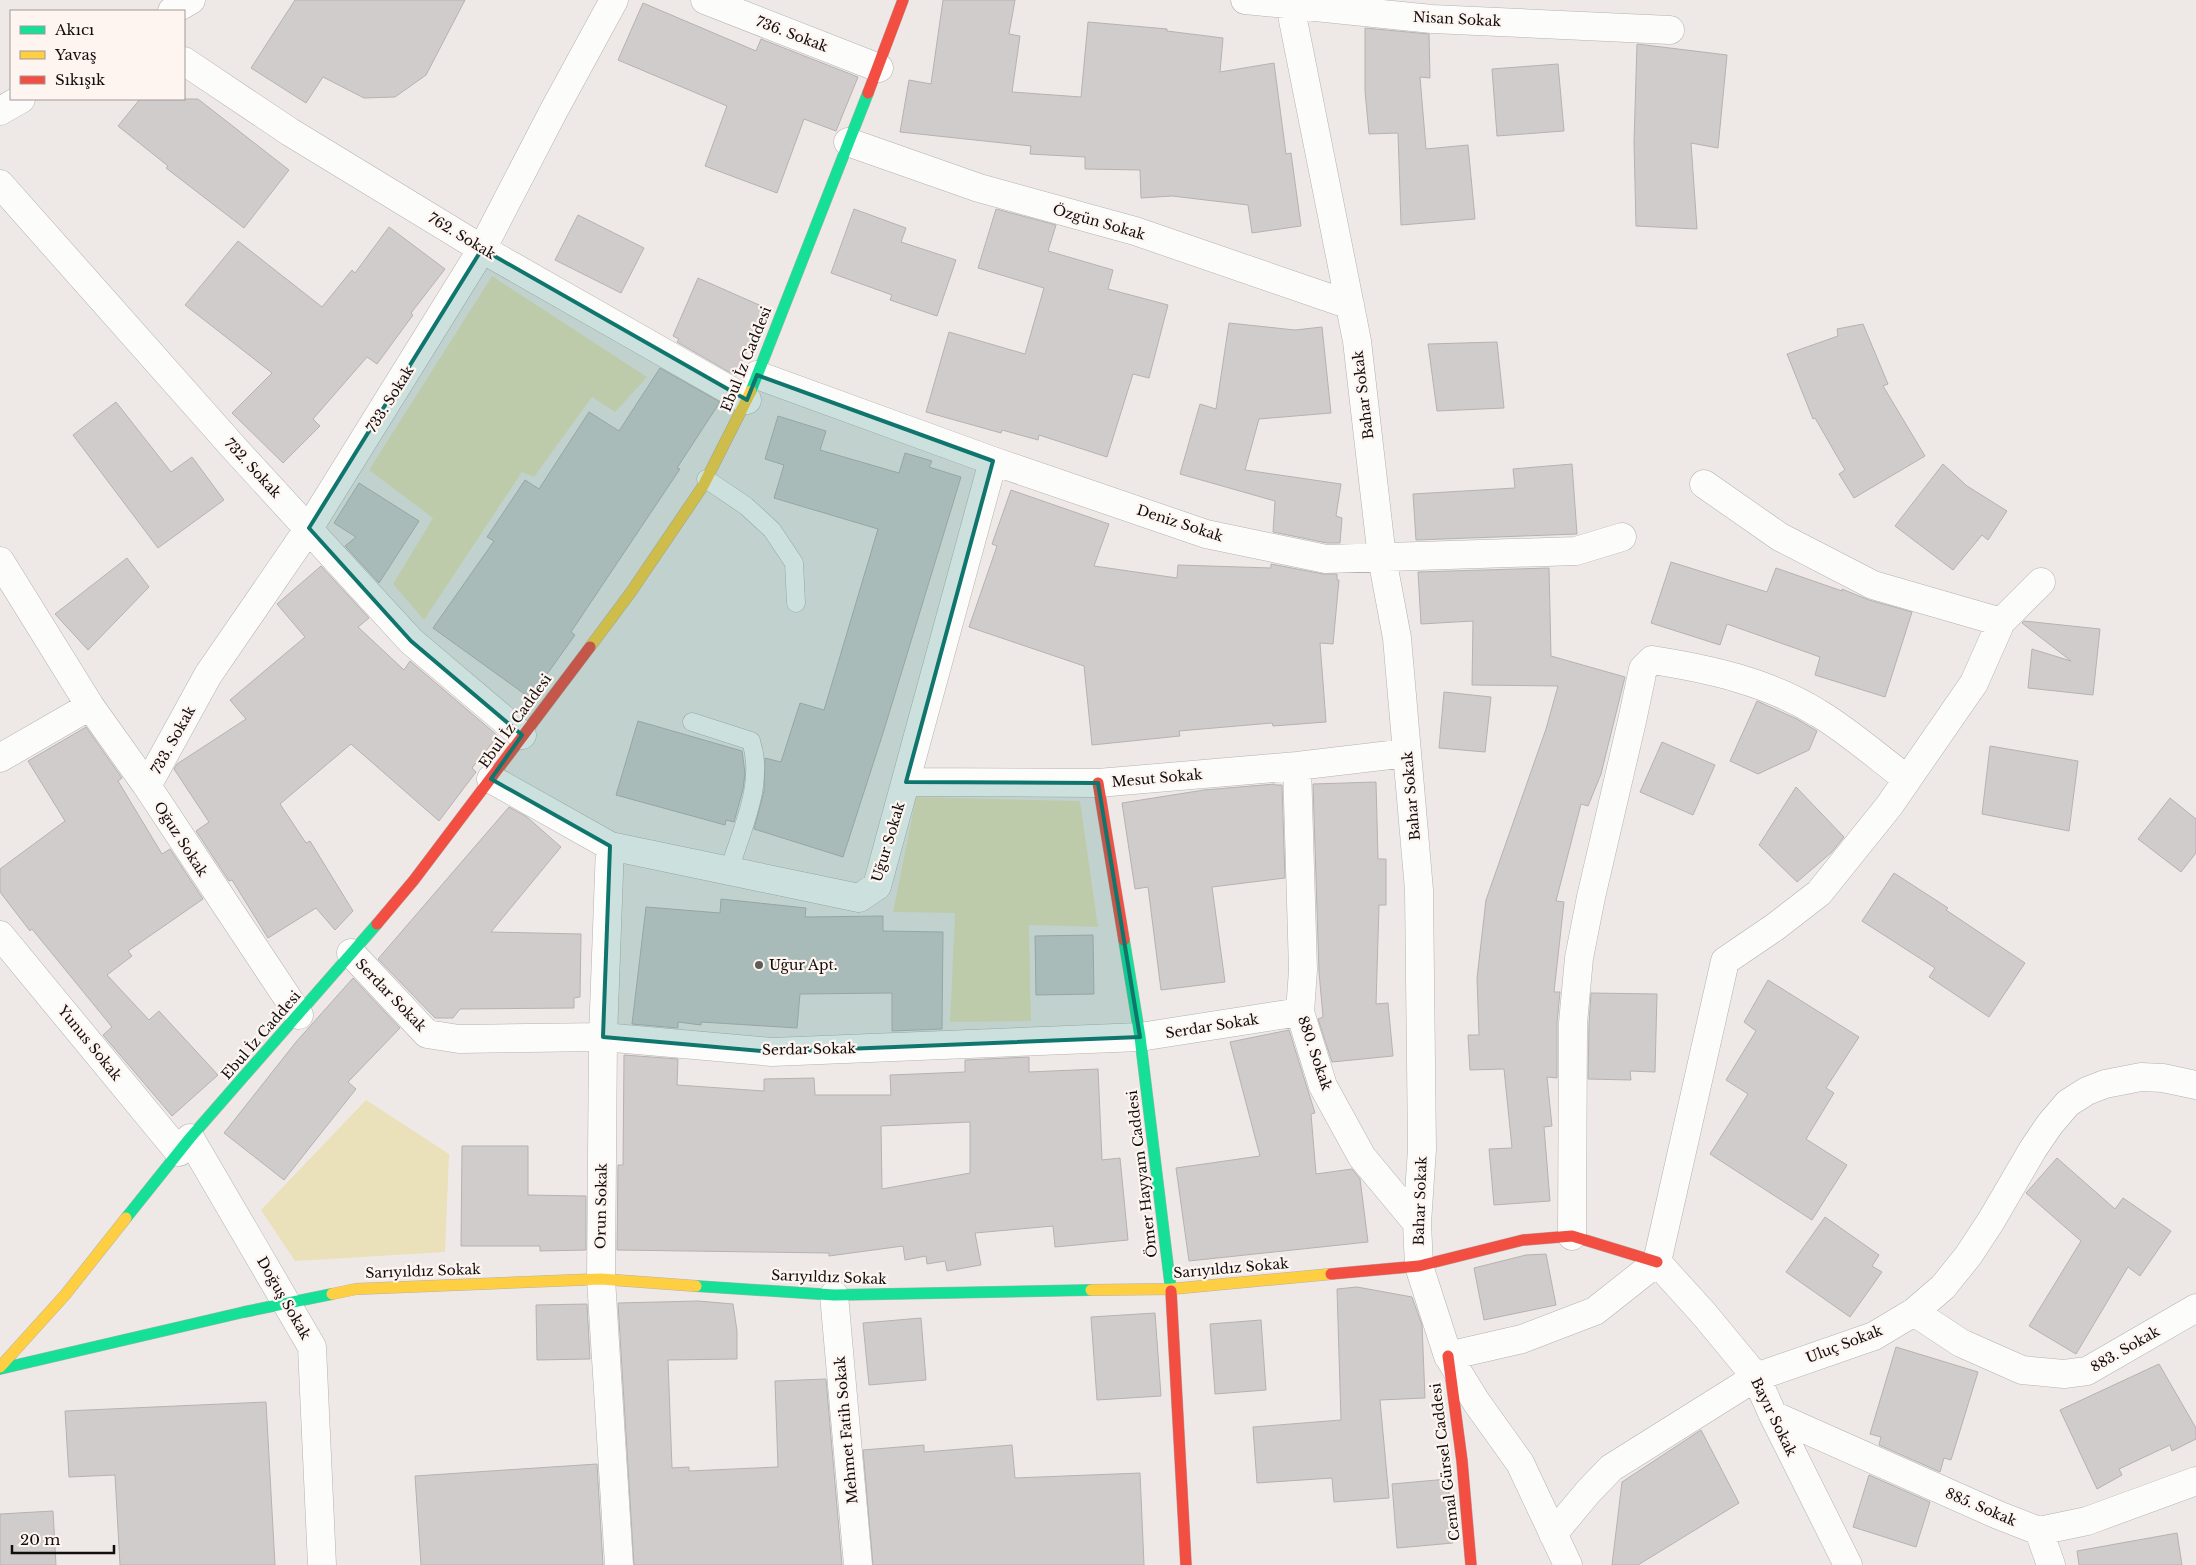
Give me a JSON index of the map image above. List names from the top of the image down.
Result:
{
  "streets": {
    "street": [
      "Nisan Sokak",
      "736. Sokak",
      "Özgün Sokak",
      "762. Sokak",
      "Ebul İz Caddesi",
      "Bahar Sokak",
      "733. Sokak",
      "732. Sokak",
      "Deniz Sokak",
      "Mesut Sokak",
      "Oğuz Sokak",
      "Uğur Sokak",
      "Serdar Sokak",
      "Yunus Sokak",
      "880. Sokak",
      "Ömer Hayyam Caddesi",
      "Orun Sokak",
      "Sarıyıldız Sokak",
      "Doğuş Sokak",
      "Uluç Sokak",
      "883. Sokak",
      "Bayır Sokak",
      "Mehmet Fatih Sokak",
      "Cemal Gürsel Caddesi",
      "885. Sokak"
    ]
  },
  "crossings": [
    ["Nisan Sokak", "Bahar Sokak"],
    ["736. Sokak", "Ebul İz Caddesi"],
    ["Özgün Sokak", "Ebul İz Caddesi"],
    ["Özgün Sokak", "Bahar Sokak"],
    ["762. Sokak", "Ebul İz Caddesi"],
    ["762. Sokak", "733. Sokak"],
    ["Ebul İz Caddesi", "732. Sokak"],
    ["Ebul İz Caddesi", "Deniz Sokak"],
    ["Ebul İz Caddesi", "Oğuz Sokak"],
    ["Ebul İz Caddesi", "Uğur Sokak"],
    ["Ebul İz Caddesi", "Serdar Sokak"],
    ["Ebul İz Caddesi", "Yunus Sokak"],
    ["Ebul İz Caddesi", "Sarıyıldız Sokak"],
    ["Ebul İz Caddesi", "Doğuş Sokak"],
    ["Bahar Sokak", "Deniz Sokak"],
    ["Bahar Sokak", "Mesut Sokak"],
    ["Bahar Sokak", "880. Sokak"],
    ["Bahar Sokak", "Sarıyıldız Sokak"],
    ["Bahar Sokak", "Uluç Sokak"],
    ["Bahar Sokak", "Cemal Gürsel Caddesi"],
    ["733. Sokak", "732. Sokak"],
    ["733. Sokak", "Oğuz Sokak"],
    ["Deniz Sokak", "Uğur Sokak"],
    ["Mesut Sokak", "Uğur Sokak"],
    ["Mesut Sokak", "880. Sokak"],
    ["Mesut Sokak", "Ömer Hayyam Caddesi"],
    ["Uğur Sokak", "Orun Sokak"],
    ["Serdar Sokak", "880. Sokak"],
    ["Serdar Sokak", "Ömer Hayyam Caddesi"],
    ["Serdar Sokak", "Orun Sokak"],
    ["Yunus Sokak", "Doğuş Sokak"],
    ["Ömer Hayyam Caddesi", "Sarıyıldız Sokak"],
    ["Orun Sokak", "Sarıyıldız Sokak"],
    ["Sarıyıldız Sokak", "Doğuş Sokak"],
    ["Sarıyıldız Sokak", "Bayır Sokak"],
    ["Sarıyıldız Sokak", "Mehmet Fatih Sokak"],
    ["Uluç Sokak", "883. Sokak"],
    ["Uluç Sokak", "Bayır Sokak"],
    ["Bayır Sokak", "885. Sokak"]
  ],
  "places": ["Uğur Apt."],
  "legend": ["Akıcı", "Yavaş", "Sıkışık"],
  "scale_bar": "20 m"
}
